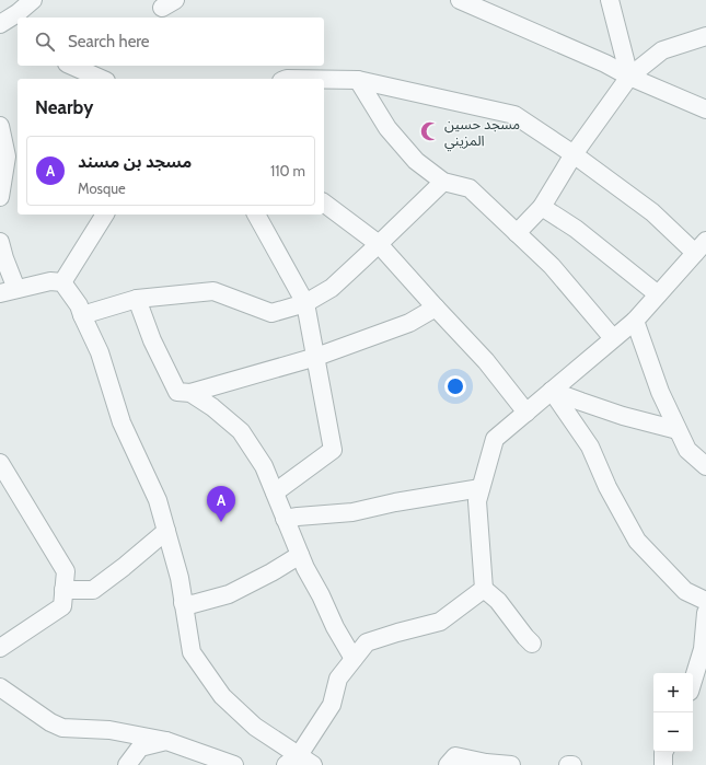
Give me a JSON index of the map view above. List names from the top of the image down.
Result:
{
  "places": {
    "mosque": ["مسجد حسين المزيني"]
  },
  "page": {
    "search": "Search here",
    "heading": "Nearby",
    "list": [
      {
        "mark": "A",
        "name": "مسجد بن مسند",
        "note": "Mosque",
        "value": "110 m"
      }
    ],
    "pins": "A",
    "map_buttons": ["+", "−"]
  }
}
